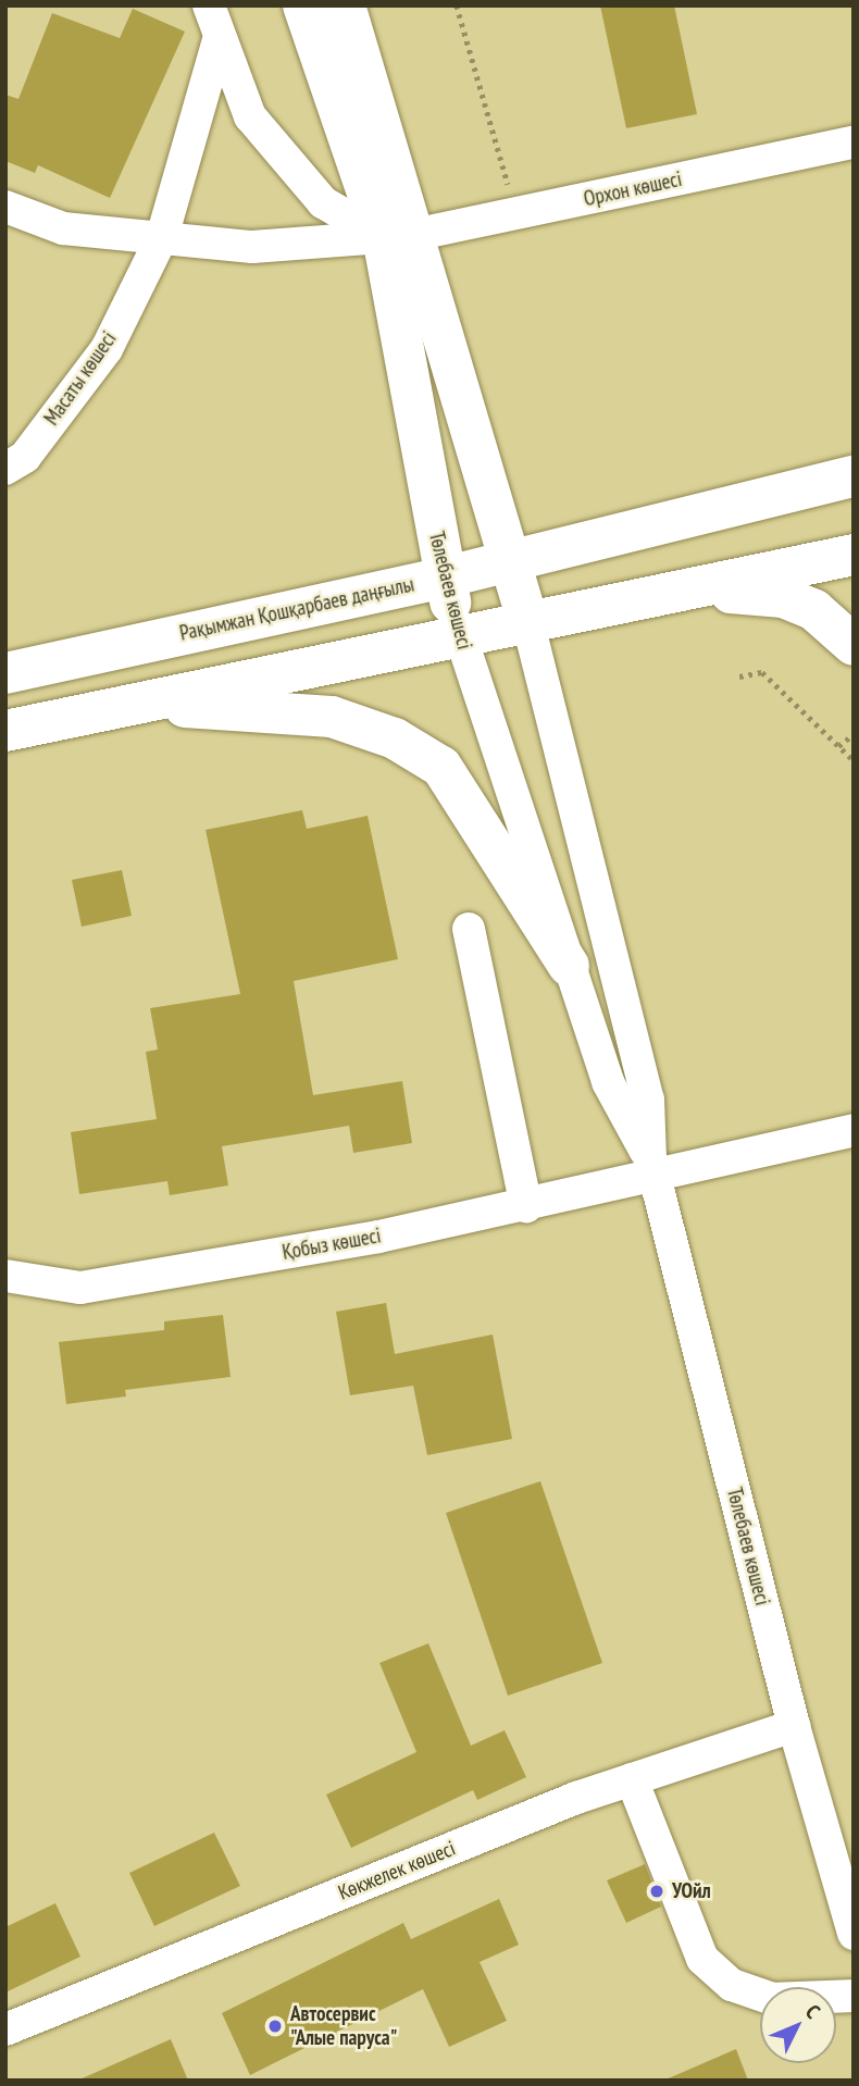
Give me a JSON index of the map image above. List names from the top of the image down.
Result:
{
  "streets": {
    "main road": ["Төлебаев көшесі", "Рақымжан Қошқарбаев даңғылы"],
    "street": [
      "Орхон көшесі",
      "Масаты көшесі",
      "Қобыз көшесі",
      "Көкжелек көшесі"
    ]
  },
  "crossings": [
    ["Орхон көшесі", "Масаты көшесі"],
    ["Орхон көшесі", "Төлебаев көшесі"],
    ["Төлебаев көшесі", "Рақымжан Қошқарбаев даңғылы"],
    ["Төлебаев көшесі", "Қобыз көшесі"],
    ["Төлебаев көшесі", "Көкжелек көшесі"]
  ],
  "places": ["УОйл", "Автосервис \"Алые паруса\""],
  "north": "top right"
}
